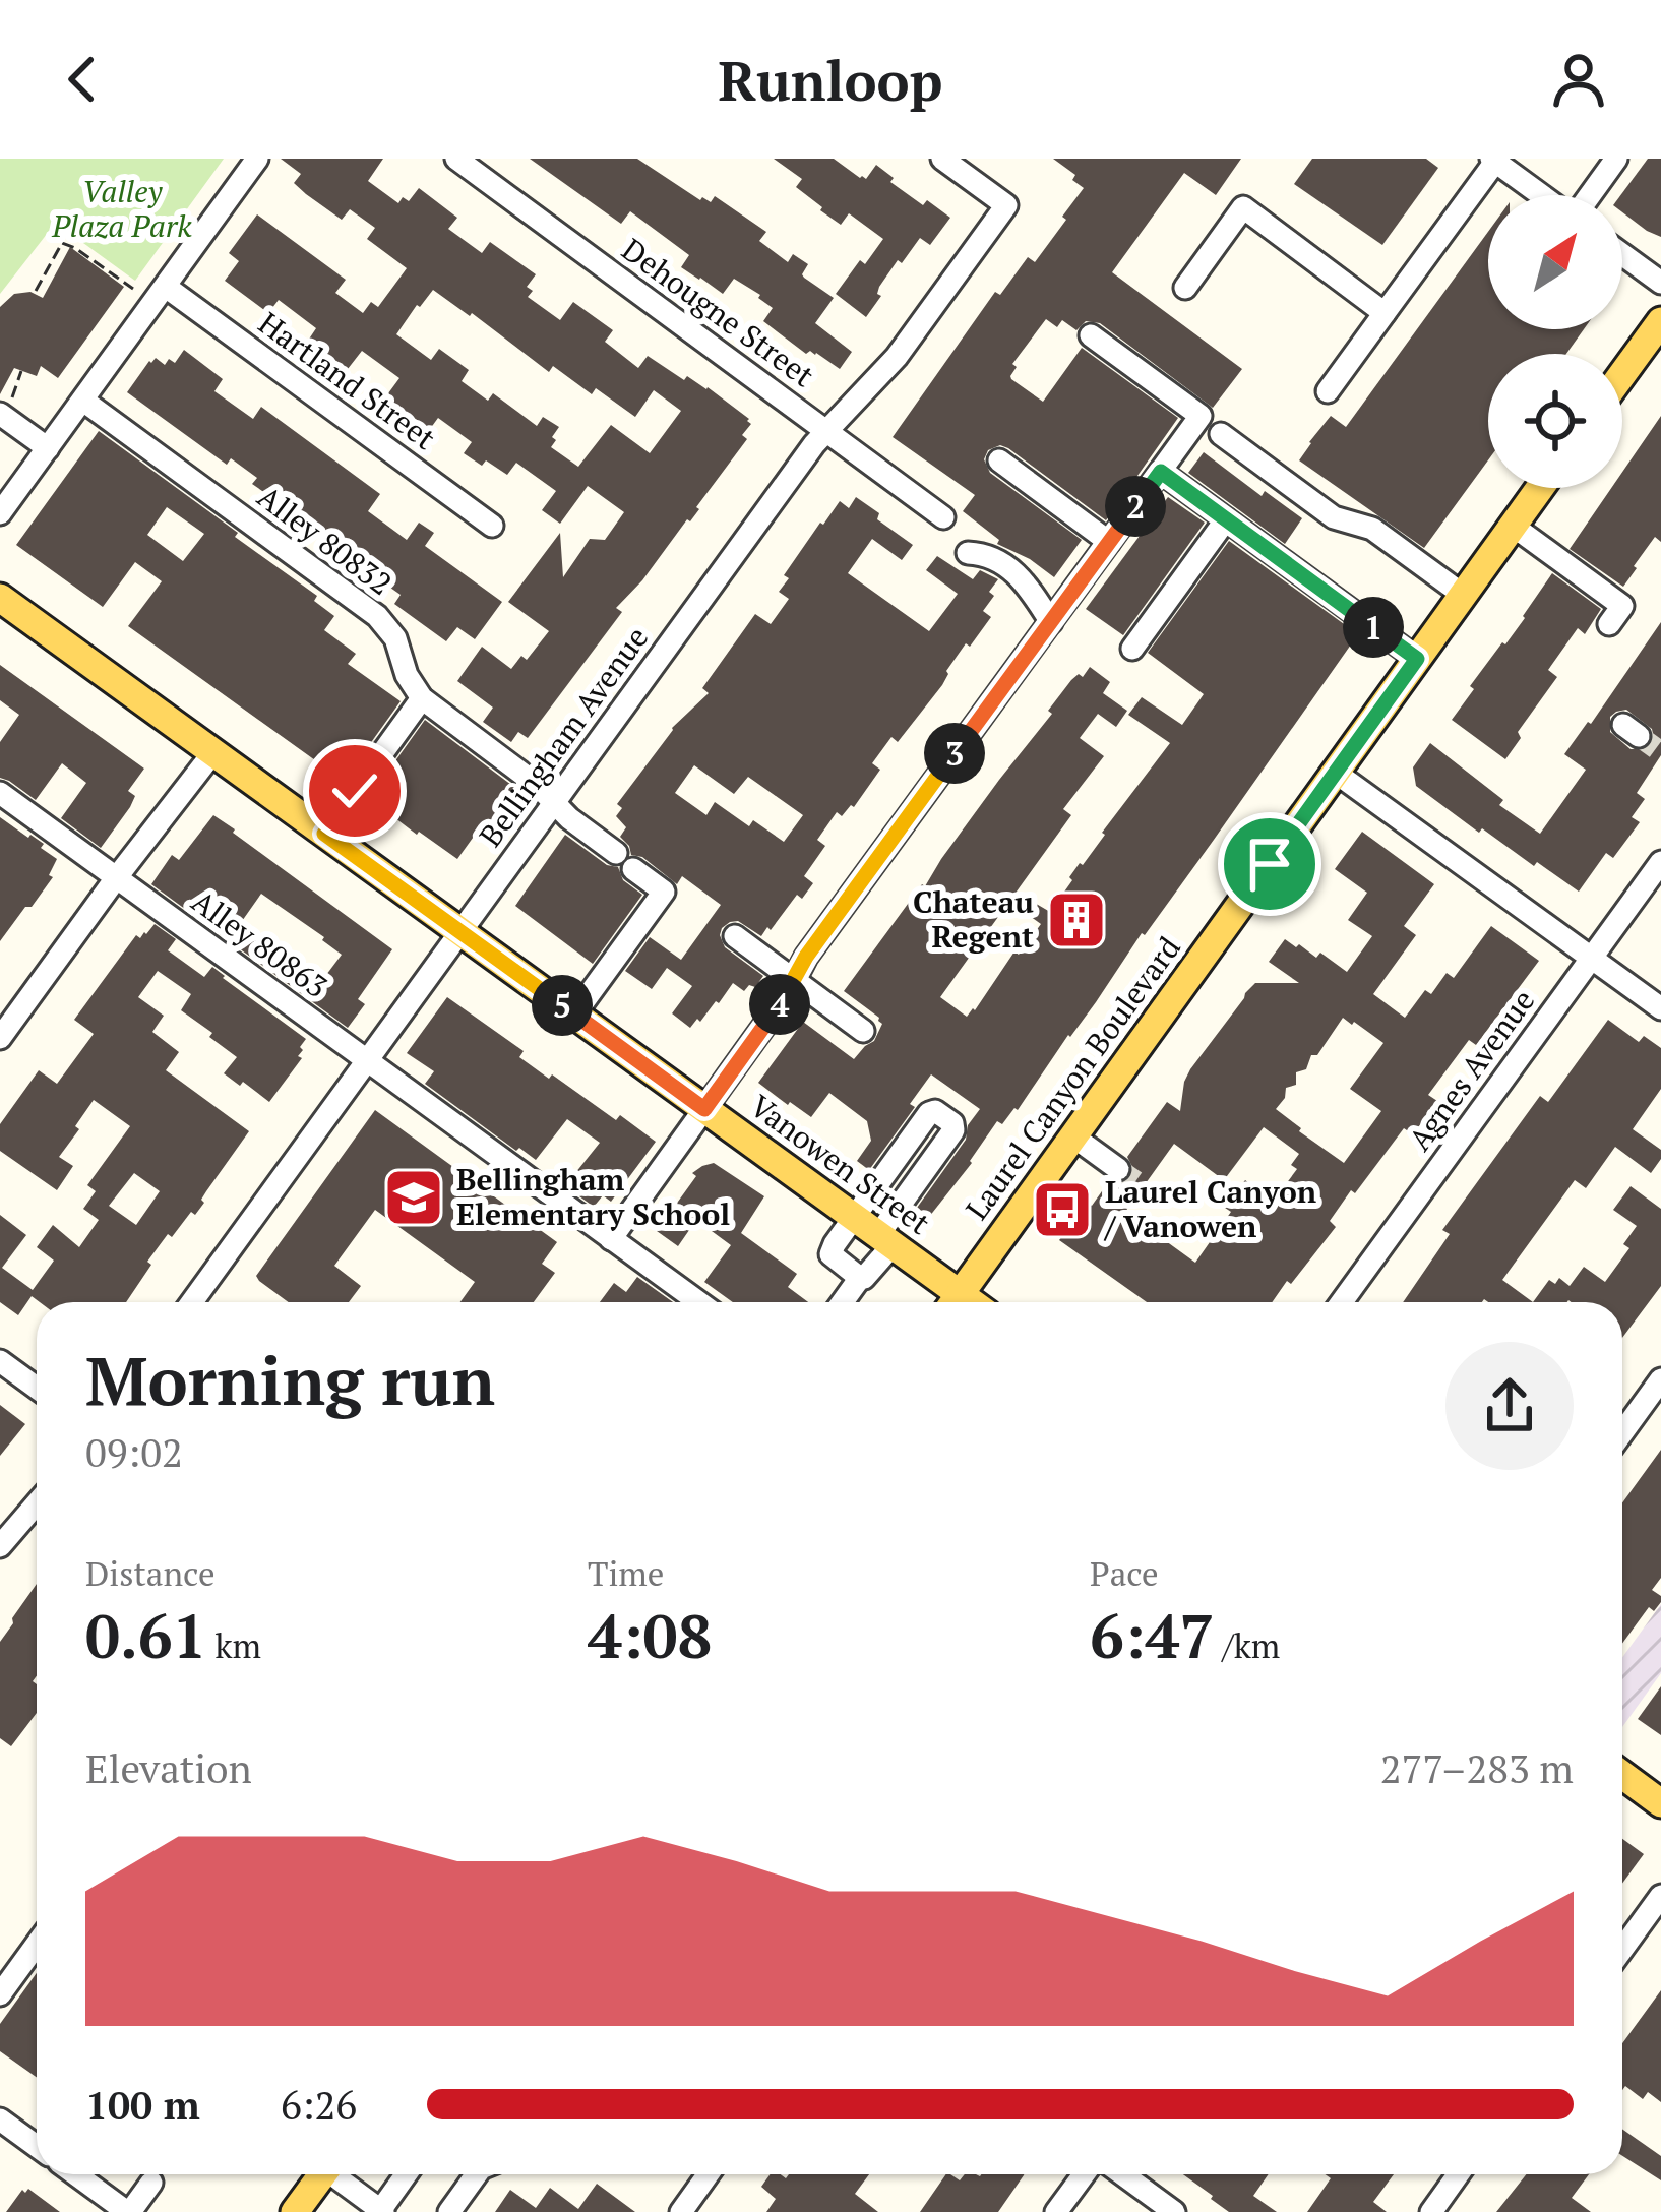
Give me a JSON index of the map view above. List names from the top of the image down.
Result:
{
  "streets": {
    "main road": ["Laurel Canyon Boulevard", "Vanowen Street"],
    "street": [
      "Dehougne Street",
      "Hartland Street",
      "Alley 80832",
      "Bellingham Avenue",
      "Alley 80863",
      "Agnes Avenue"
    ]
  },
  "crossings": [
    ["Dehougne Street", "Bellingham Avenue"],
    ["Alley 80832", "Bellingham Avenue"],
    ["Alley 80832", "Vanowen Street"],
    ["Bellingham Avenue", "Alley 80863"],
    ["Bellingham Avenue", "Vanowen Street"]
  ],
  "parks": ["Valley Plaza Park"],
  "places": {
    "building": ["Chateau Regent"],
    "school or university": ["Bellingham Elementary School"],
    "bus stop": ["Laurel Canyon / Vanowen"]
  },
  "north": "top right",
  "page": {
    "header": "Runloop",
    "pins": [
      "2",
      "1",
      "3",
      "4",
      "5"
    ],
    "heading": ["Morning run", "09:02"],
    "stats": [
      ["Distance", "0.61 km"],
      ["Time", "4:08"],
      ["Pace", "6:47 /km"]
    ],
    "chart": ["Elevation", "277–283 m"],
    "list": [
      {
        "name": "100 m",
        "note": "6:26"
      }
    ]
  }
}
